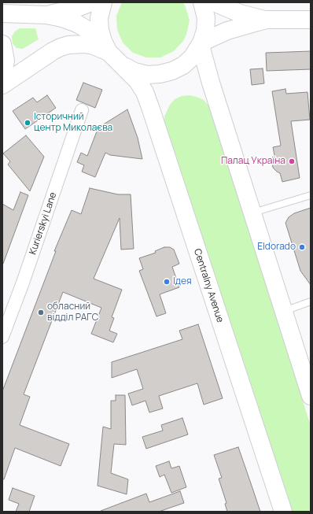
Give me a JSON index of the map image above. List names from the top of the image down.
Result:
{
  "streets": {
    "main road": ["Centralny Avenue"],
    "street": ["Kurierskyi Lane"]
  },
  "places": [
    "Історичний центр Миколаєва",
    "Палац Україна",
    "Eldorado",
    "Ідея",
    "обласний відділ РАГС"
  ]
}
